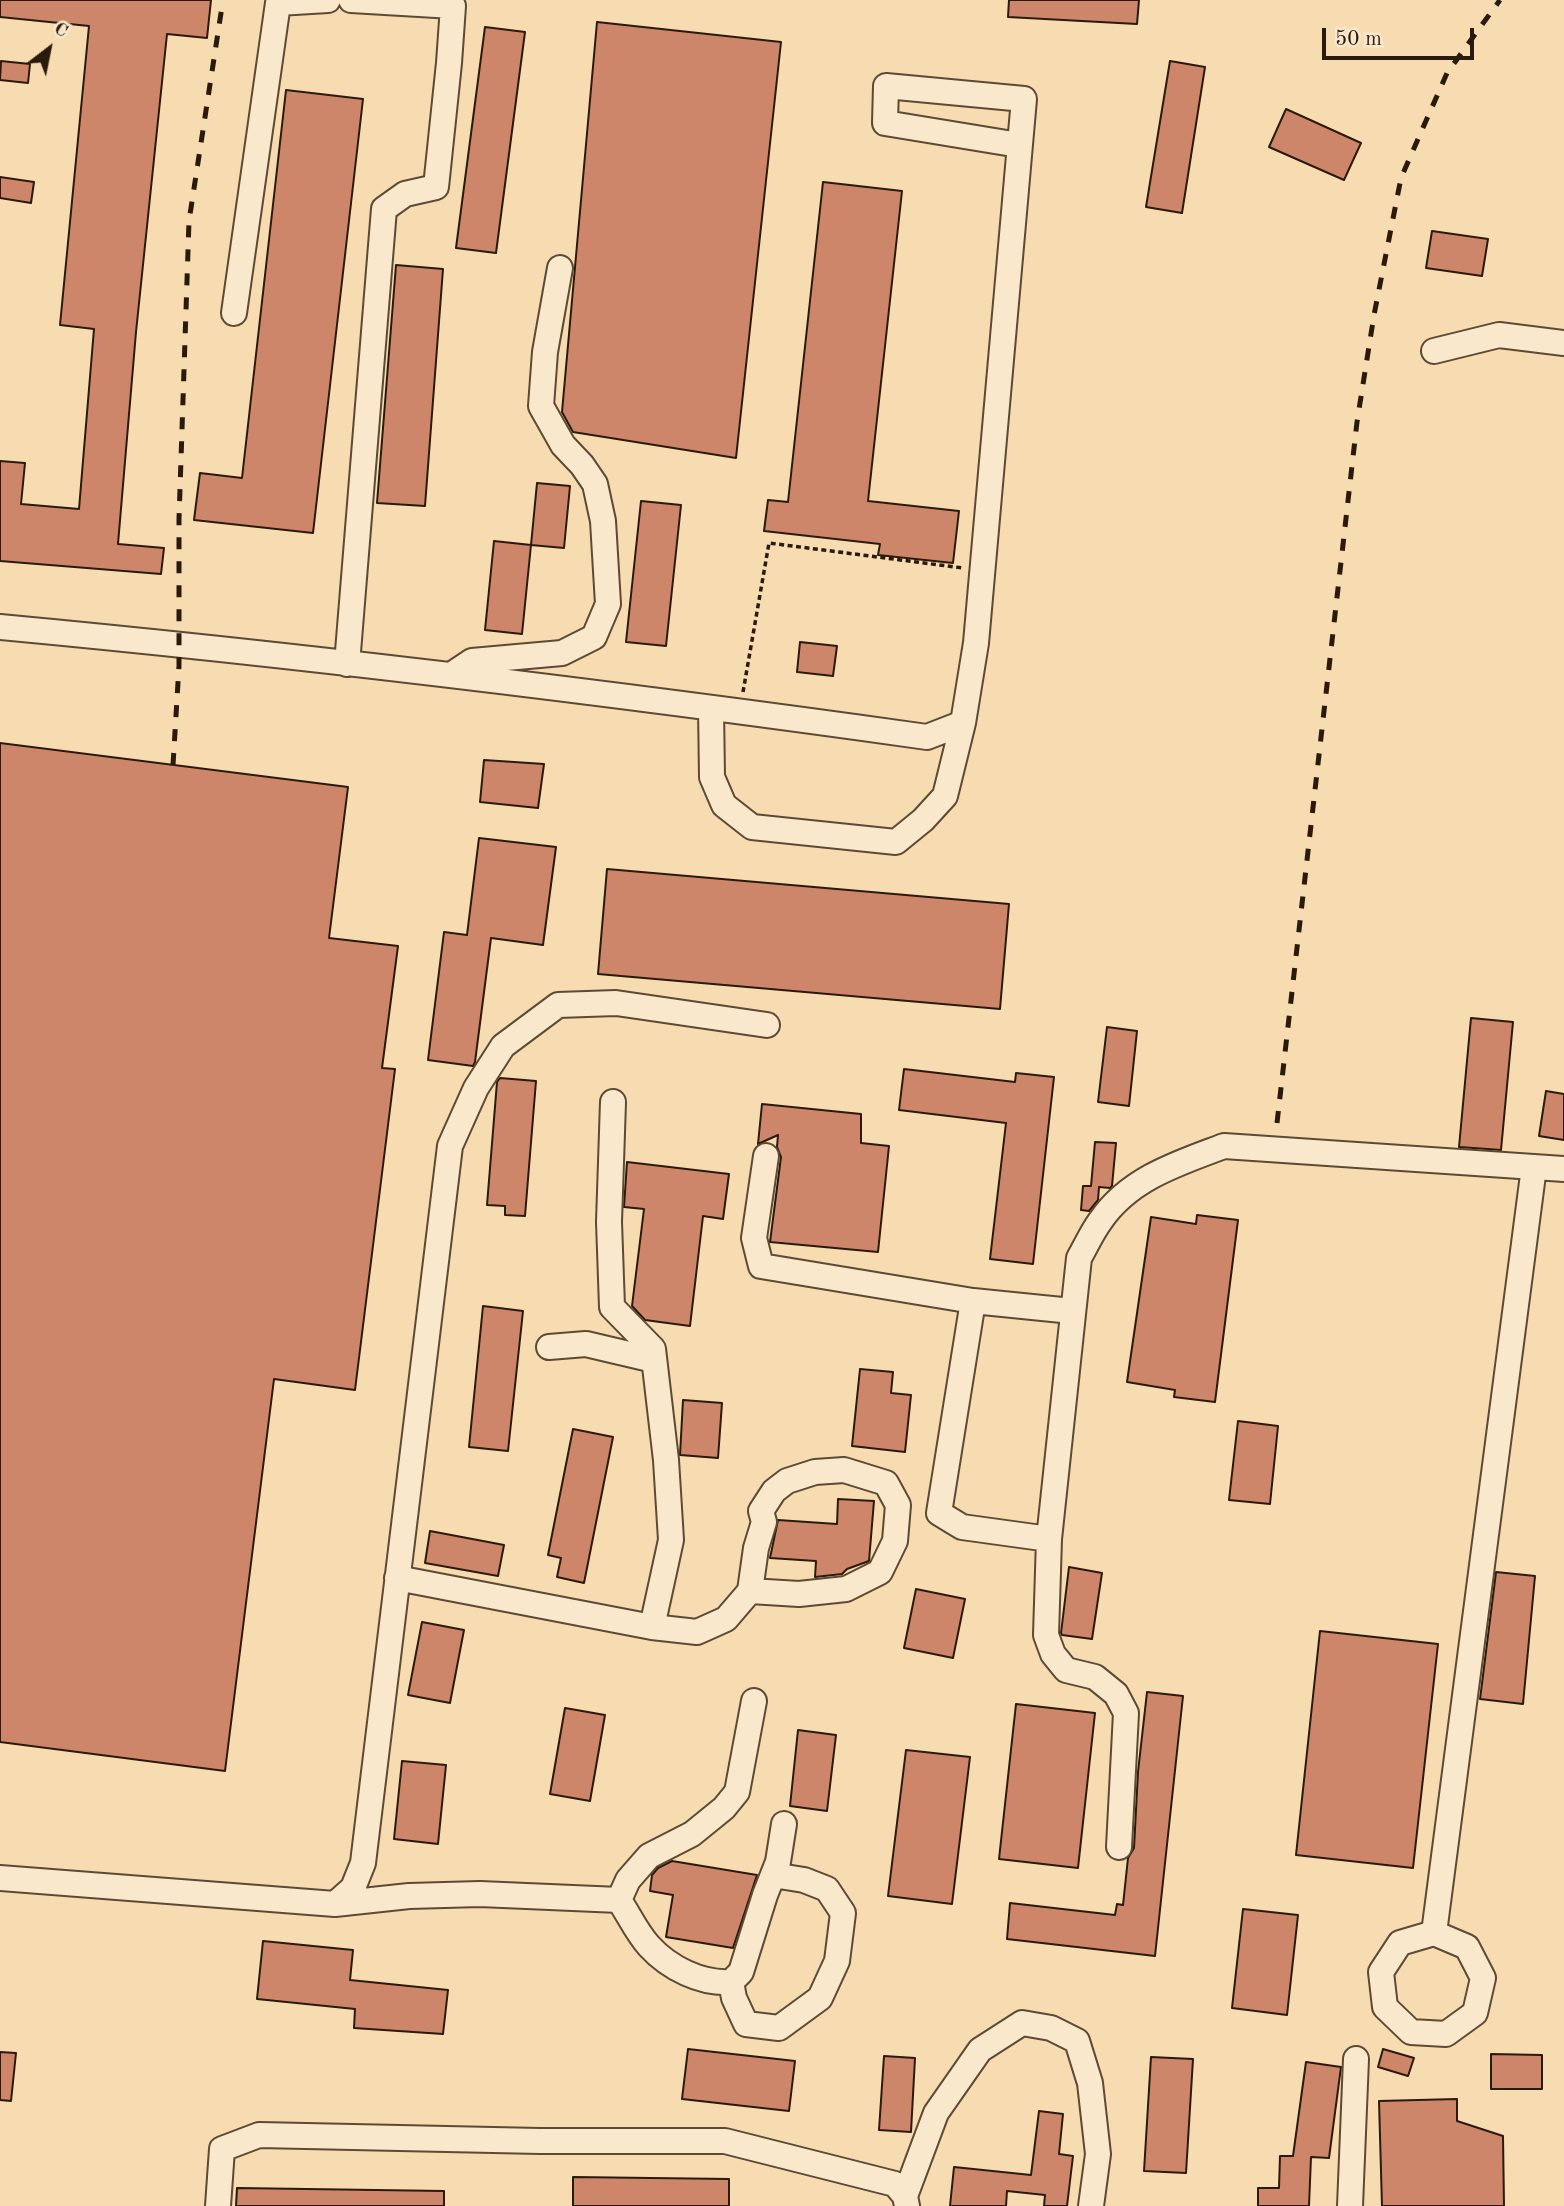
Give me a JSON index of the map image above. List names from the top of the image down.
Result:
{
  "scale_bar": "50 m",
  "north": "top right"
}
